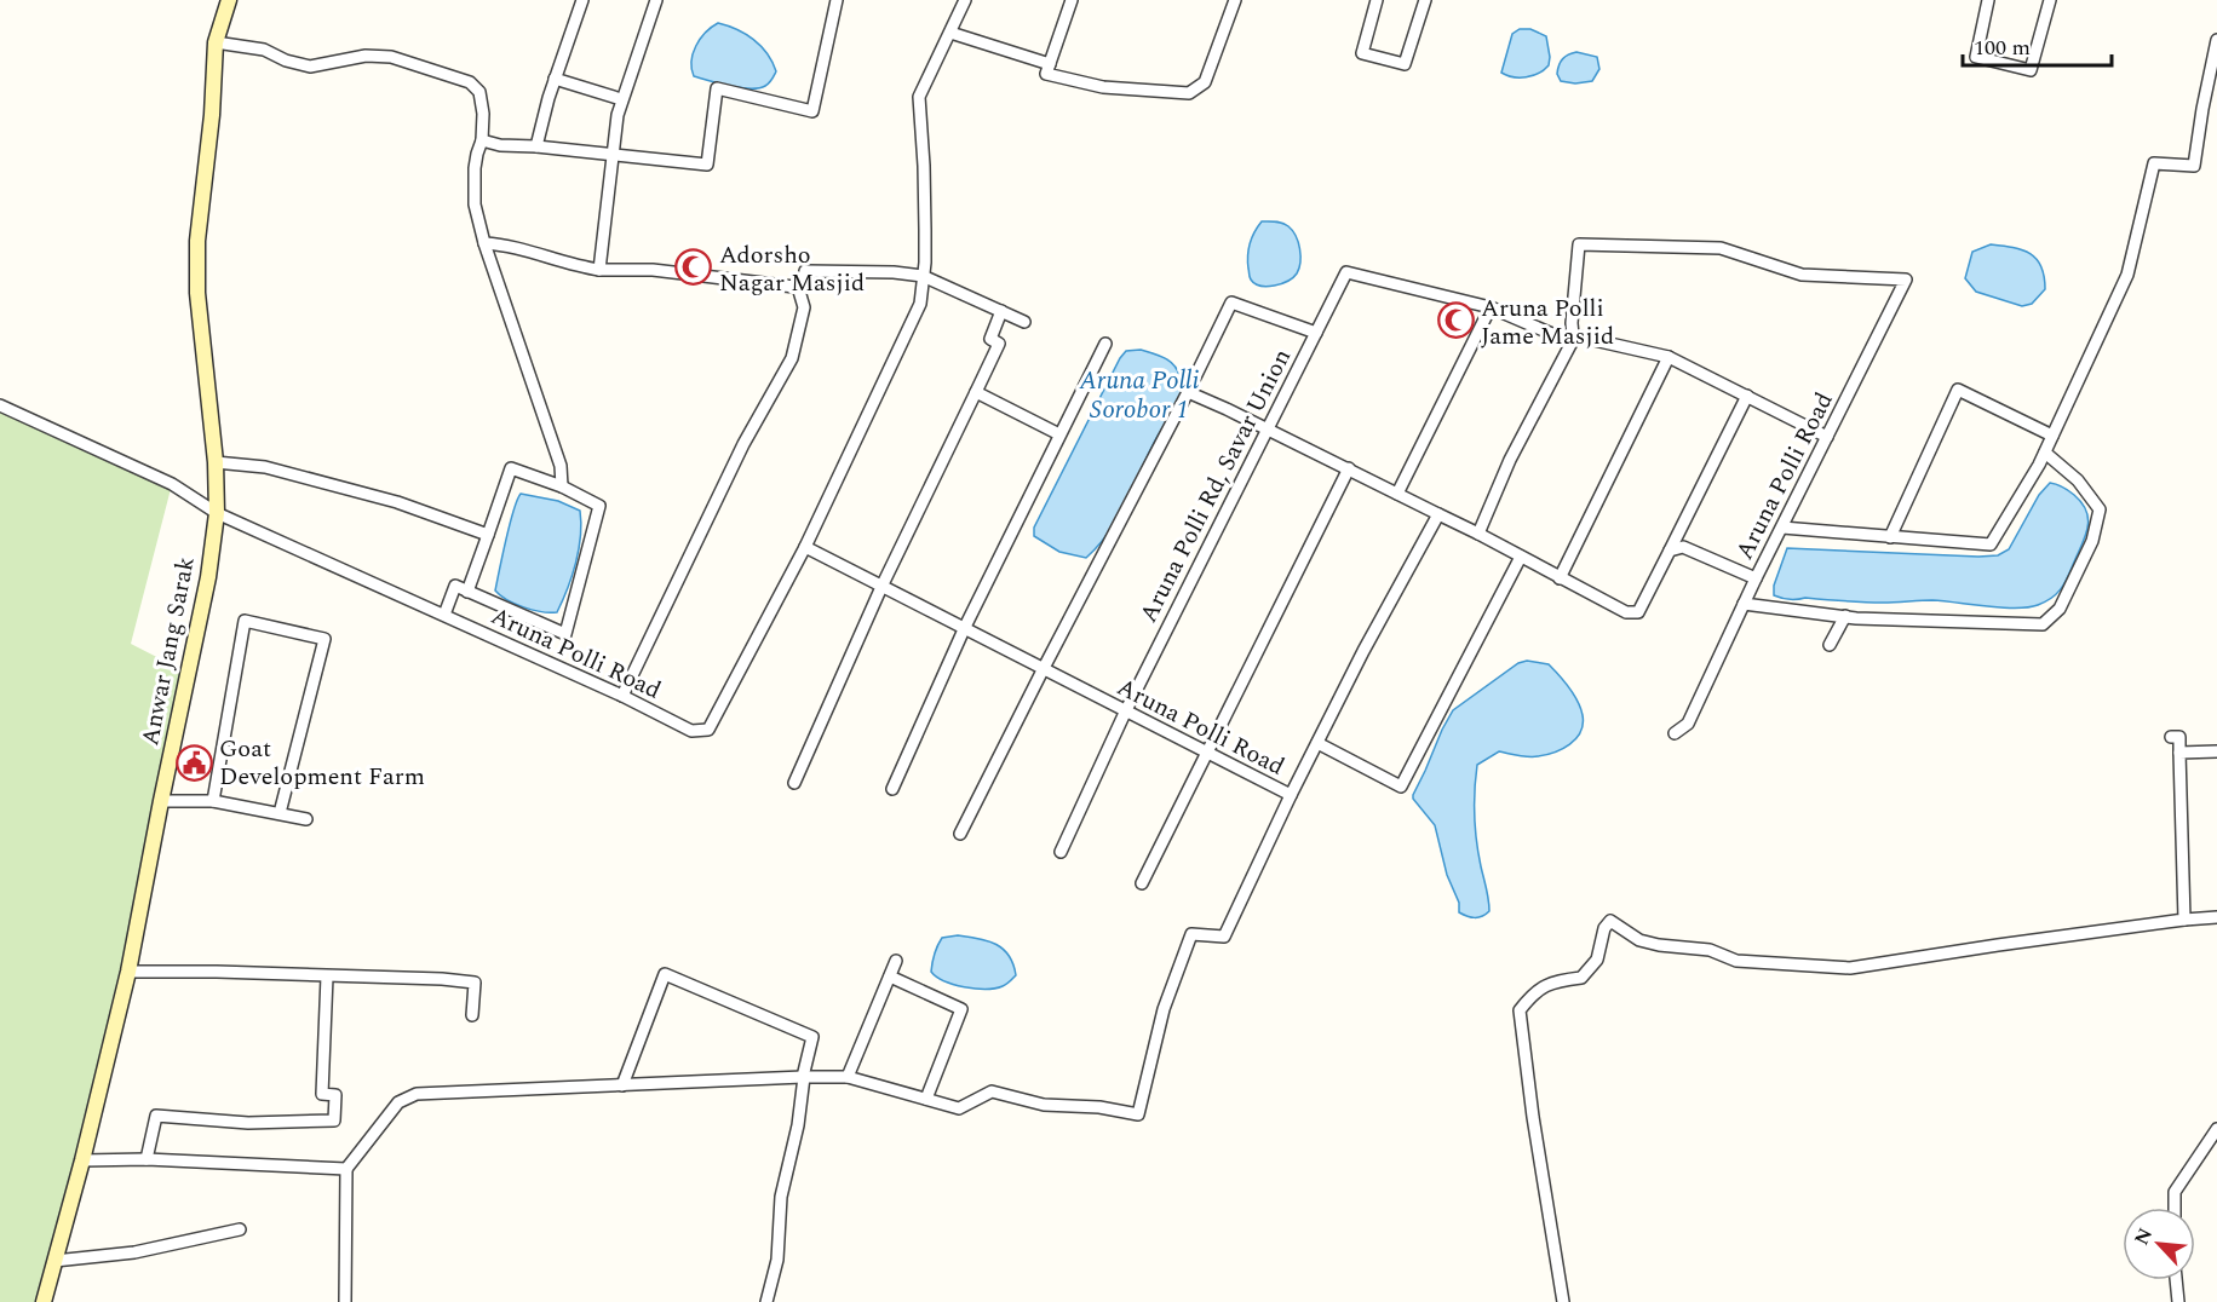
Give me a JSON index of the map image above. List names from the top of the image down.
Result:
{
  "streets": {
    "main road": ["Anwar Jang Sarak"],
    "street": ["Aruna Polli Road", "Aruna Polli Rd, Savar Union"]
  },
  "crossings": [
    ["Aruna Polli Road", "Aruna Polli Rd, Savar Union"],
    ["Aruna Polli Road", "Anwar Jang Sarak"]
  ],
  "water": ["Aruna Polli Sorobor 1"],
  "places": {
    "mosque": ["Adorsho Nagar Masjid", "Aruna Polli Jame Masjid"],
    "public building": ["Goat Development Farm"]
  },
  "scale_bar": "100 m",
  "north": "top left"
}
